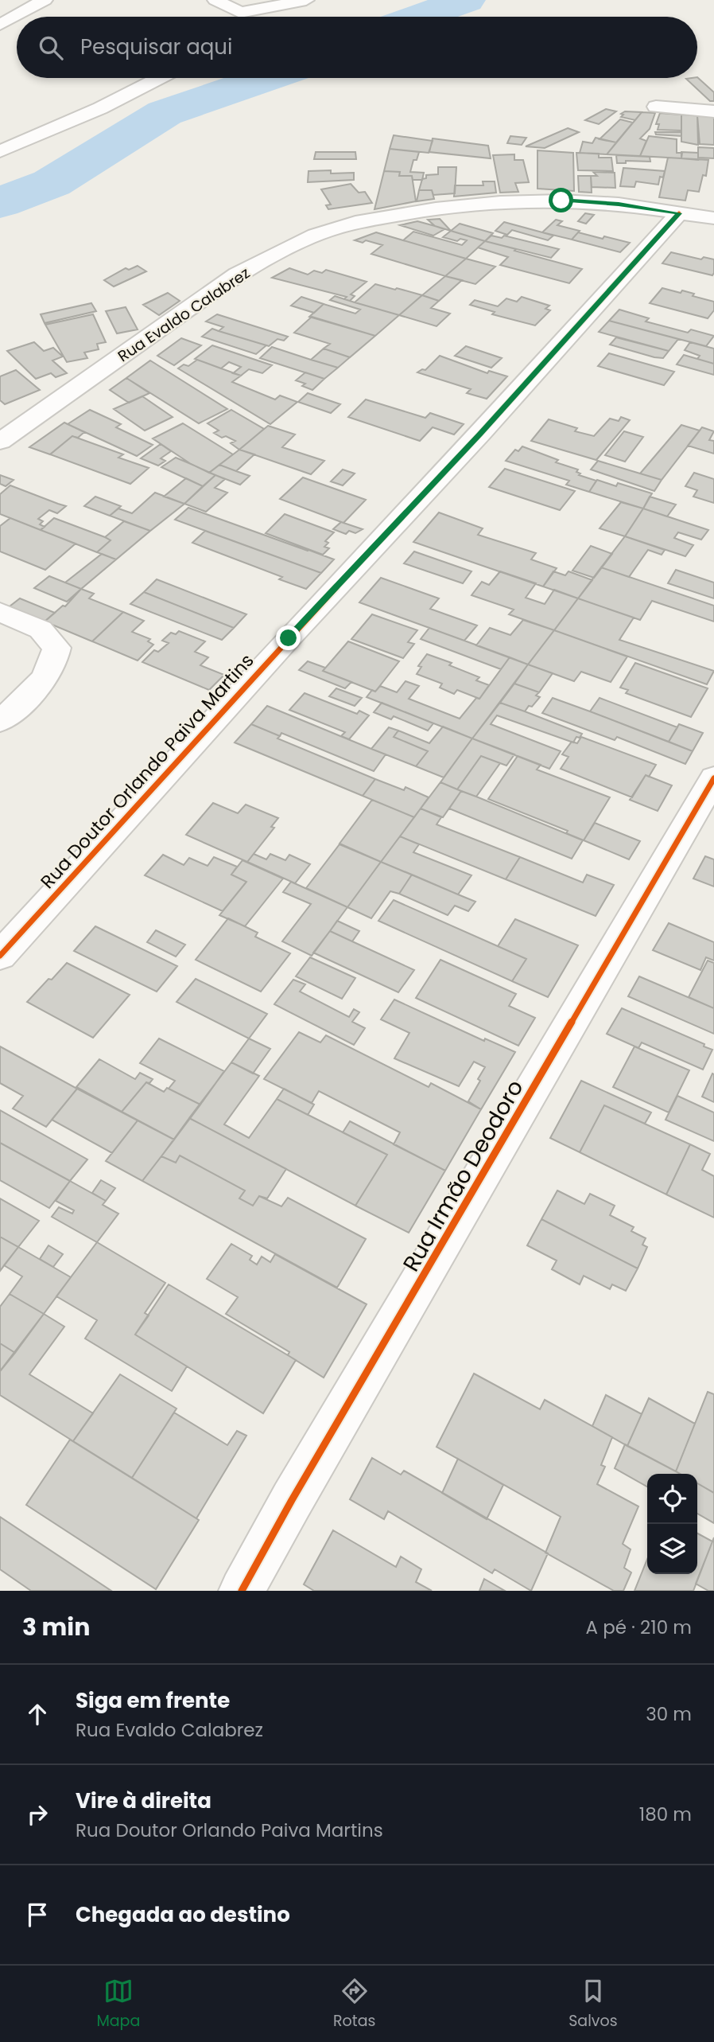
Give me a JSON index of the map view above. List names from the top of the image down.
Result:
{
  "streets": {
    "street": ["Rua Evaldo Calabrez", "Rua Doutor Orlando Paiva Martins", "Rua Irmão Deodoro"]
  },
  "crossings": [
    ["Rua Evaldo Calabrez", "Rua Doutor Orlando Paiva Martins"]
  ],
  "page": {
    "search": "Pesquisar aqui",
    "heading": ["3 min", "A pé · 210 m"],
    "list": [
      ["Siga em frente", "Rua Evaldo Calabrez", "30 m"],
      ["Vire à direita", "Rua Doutor Orlando Paiva Martins", "180 m"],
      "Chegada ao destino"
    ],
    "nav": ["Mapa", "Rotas", "Salvos"]
  }
}
